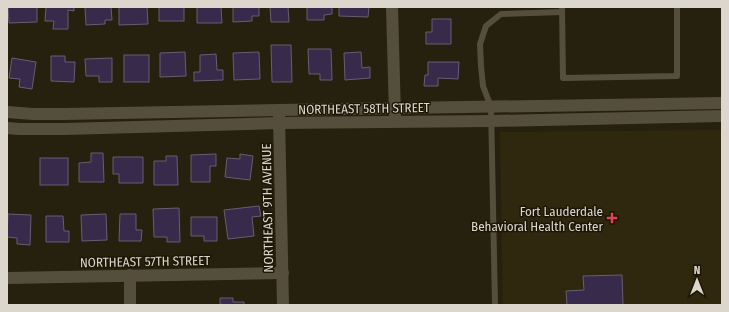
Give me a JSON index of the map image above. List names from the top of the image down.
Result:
{
  "streets": {
    "street": ["NORTHEAST 58TH STREET", "NORTHEAST 9TH AVENUE", "NORTHEAST 57TH STREET"]
  },
  "crossings": [
    ["NORTHEAST 58TH STREET", "NORTHEAST 9TH AVENUE"],
    ["NORTHEAST 9TH AVENUE", "NORTHEAST 57TH STREET"]
  ],
  "places": {
    "health": ["Fort Lauderdale Behavioral Health Center"]
  },
  "north": "top"
}
